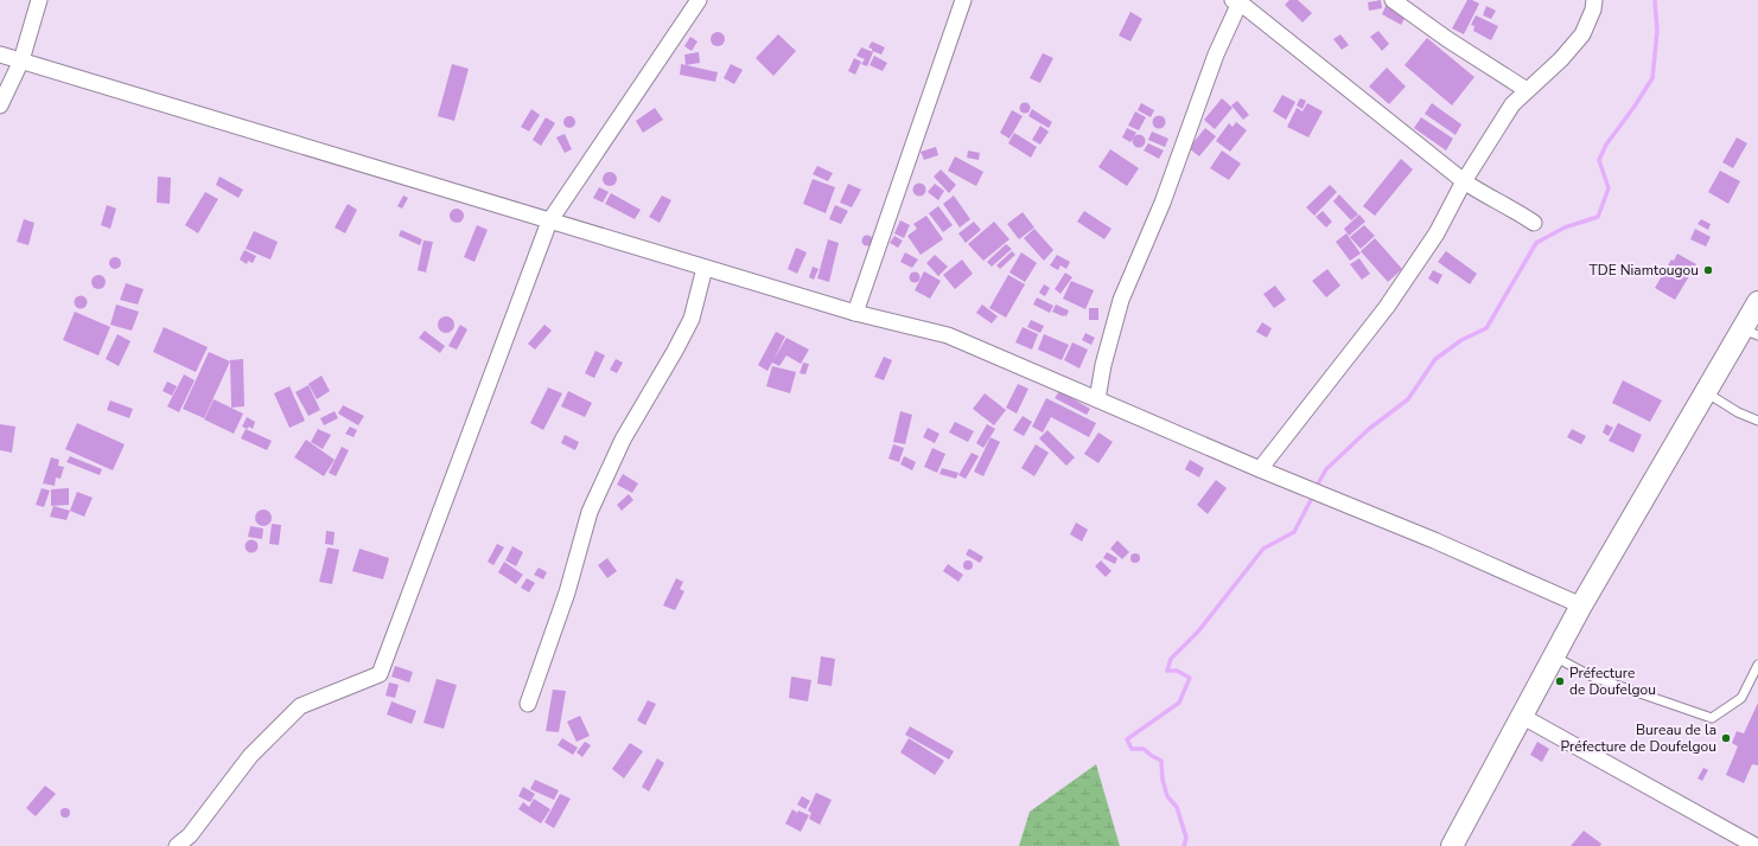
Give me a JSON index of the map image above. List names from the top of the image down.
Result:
{
  "places": ["TDE Niamtougou", "Préfecture de Doufelgou", "Bureau de la Préfecture de Doufelgou"]
}
